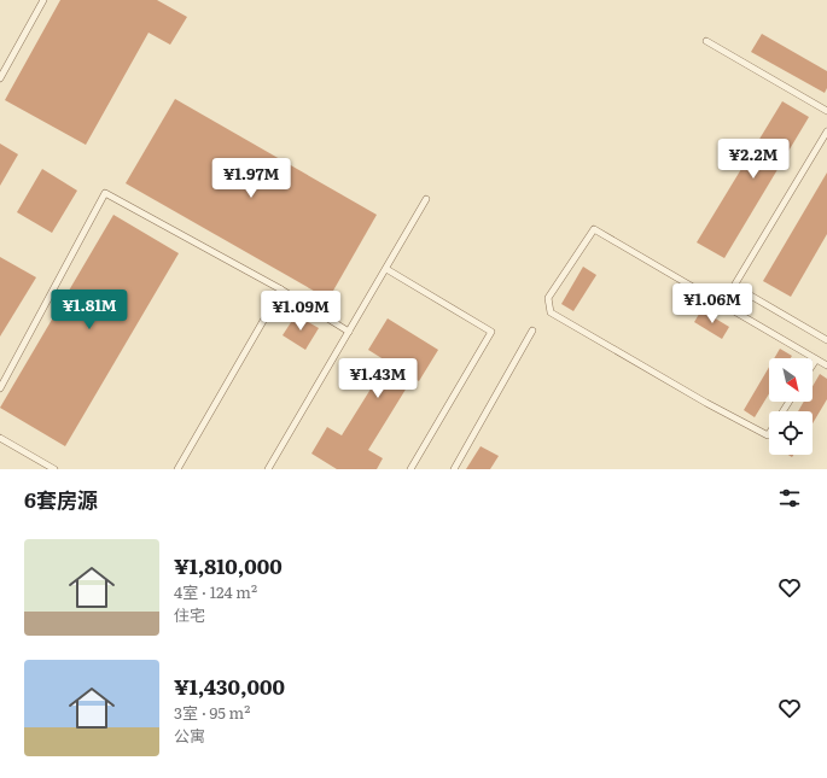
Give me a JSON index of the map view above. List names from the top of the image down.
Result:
{
  "north": "bottom right",
  "page": {
    "price": [
      "¥2.2M",
      "¥1.97M",
      "¥1.06M",
      "¥1.81M",
      "¥1.09M",
      "¥1.43M"
    ],
    "heading": "6套房源",
    "list": [
      {
        "name": "¥1,810,000",
        "note": "4室 · 124 m² · 住宅"
      },
      {
        "name": "¥1,430,000",
        "note": "3室 · 95 m² · 公寓"
      }
    ]
  }
}
